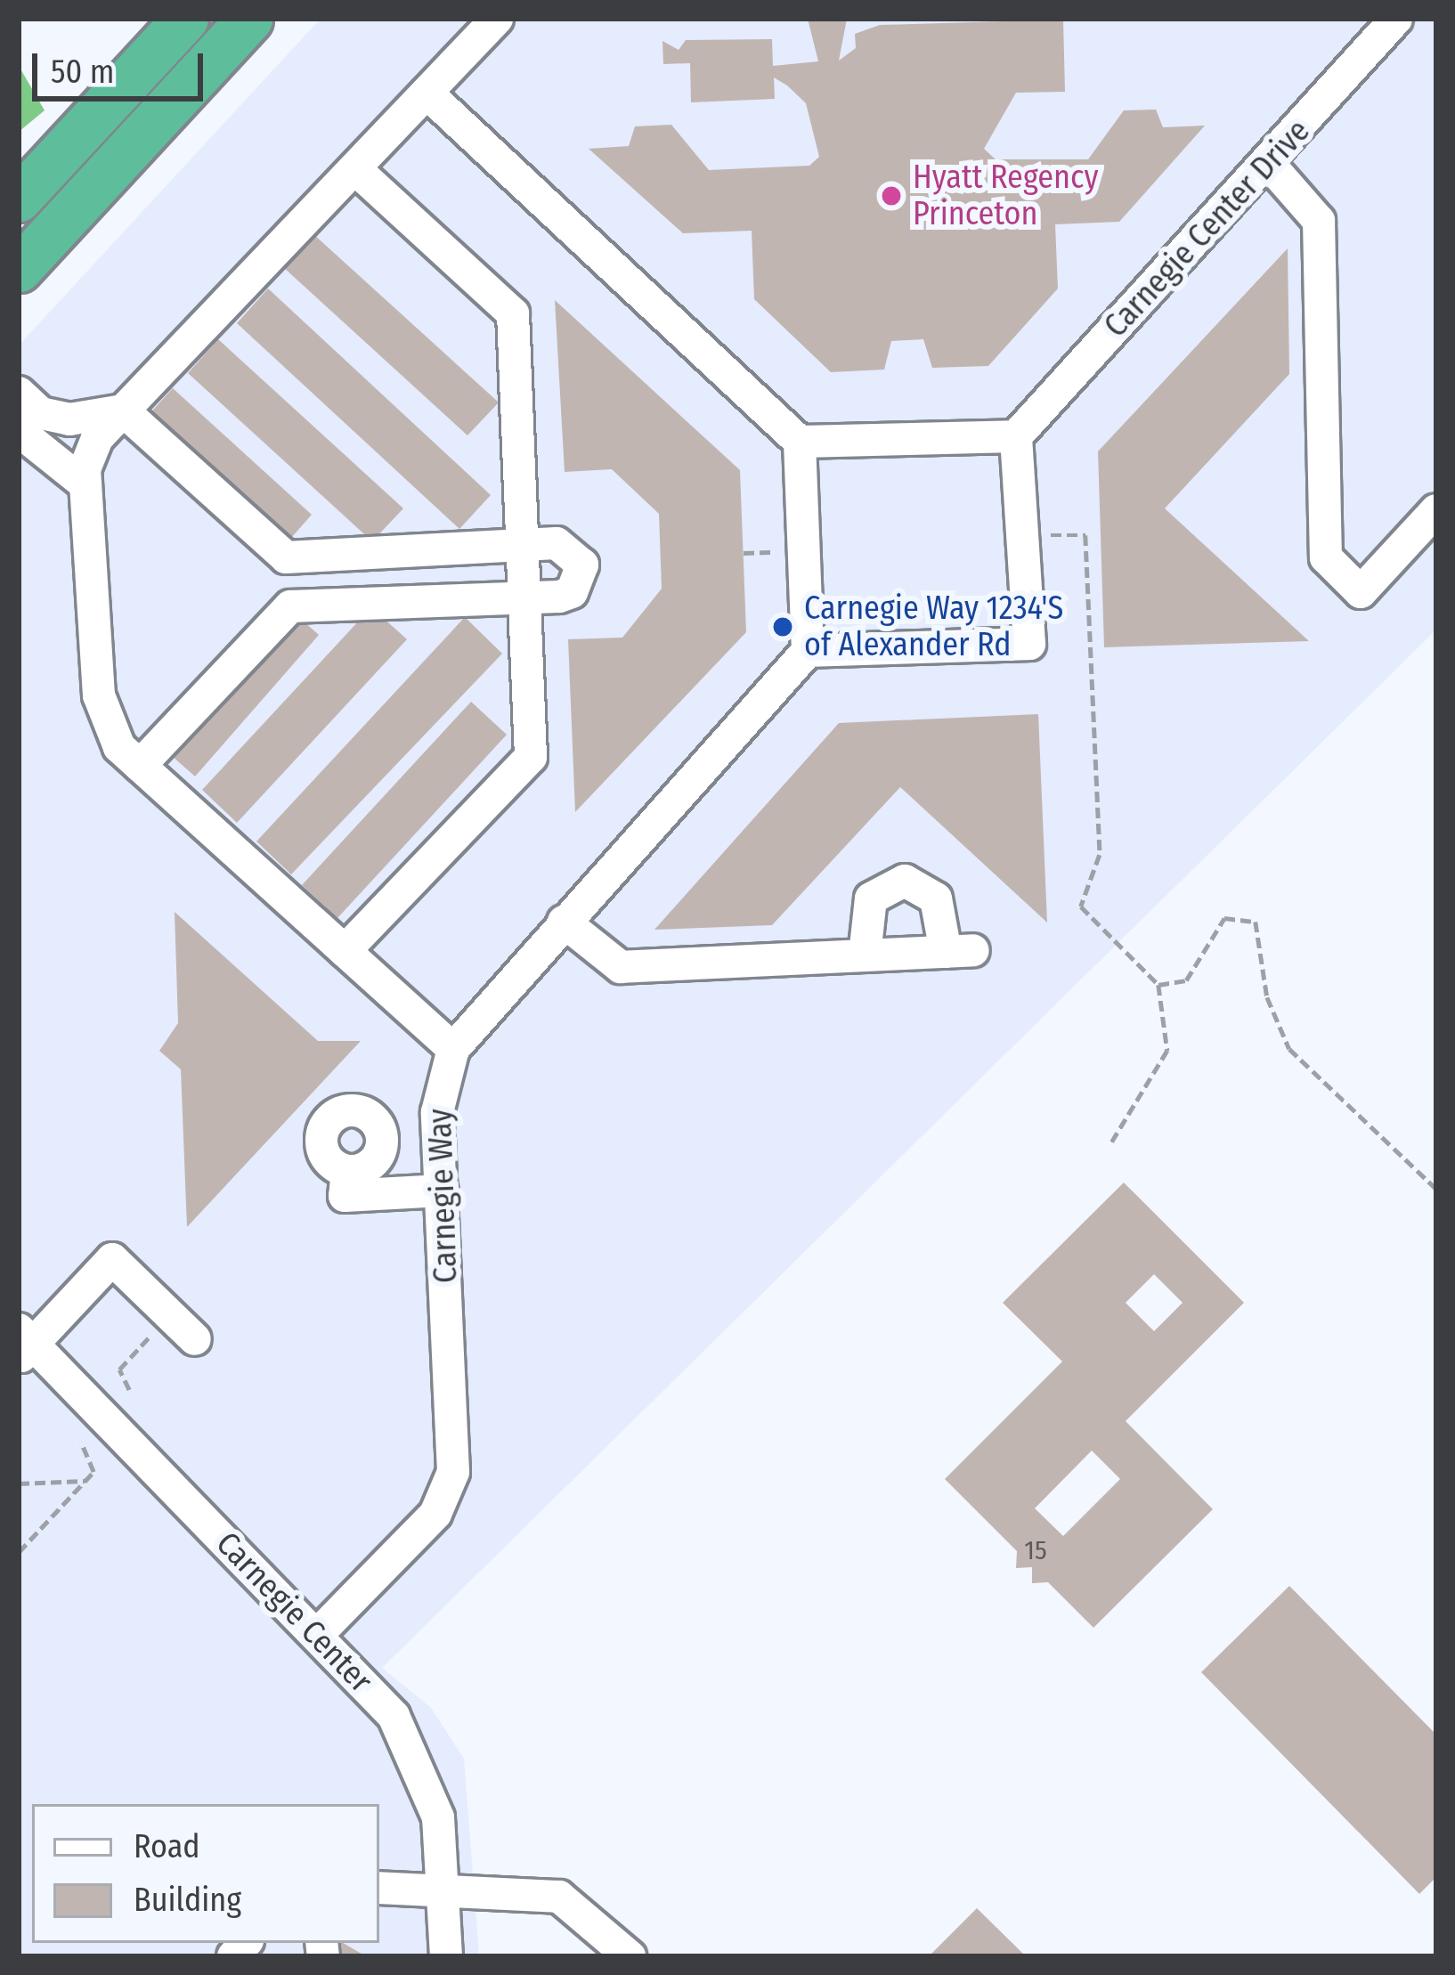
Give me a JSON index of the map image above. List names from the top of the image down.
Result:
{
  "streets": {
    "street": ["Carnegie Center Drive", "Carnegie Way", "Carnegie Center"]
  },
  "crossings": [
    ["Carnegie Way", "Carnegie Center"]
  ],
  "places": ["Hyatt Regency Princeton", "Carnegie Way 1234'S of Alexander Rd"],
  "house_numbers": ["15"],
  "legend": ["Road", "Building"],
  "scale_bar": "50 m"
}
